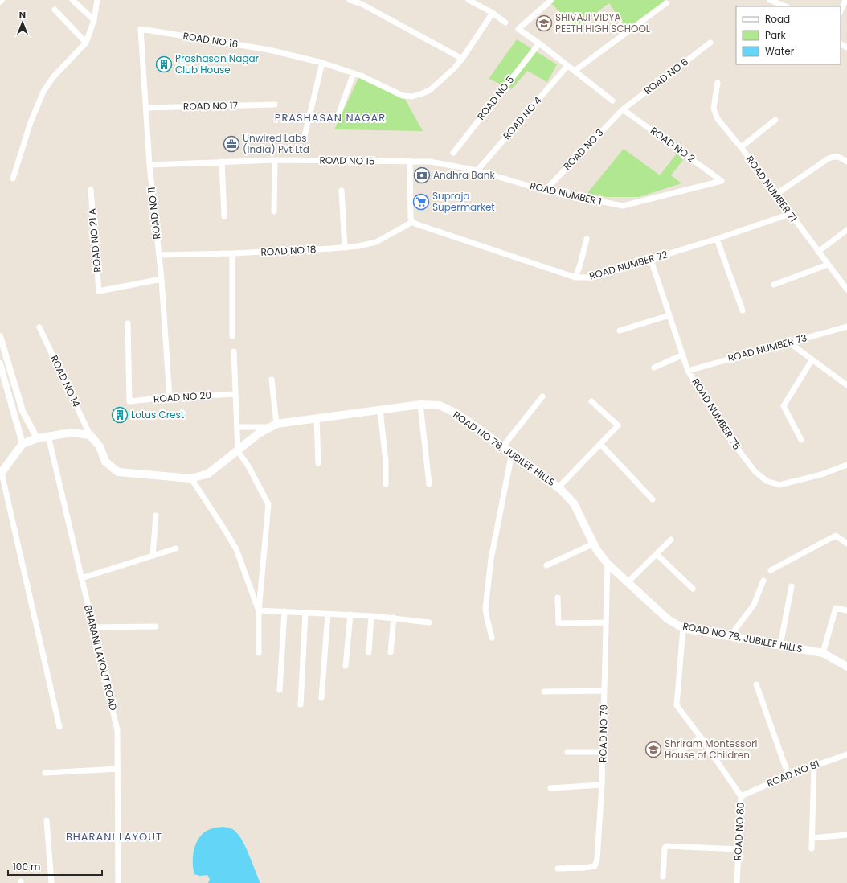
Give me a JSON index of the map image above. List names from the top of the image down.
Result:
{
  "streets": {
    "main road": ["ROAD NO 78, JUBILEE HILLS"],
    "street": [
      "ROAD NO 16",
      "ROAD NO 6",
      "ROAD NO 5",
      "ROAD NO 17",
      "ROAD NO 4",
      "ROAD NO 2",
      "ROAD NO 3",
      "ROAD NO 15",
      "ROAD NUMBER 71",
      "ROAD NUMBER 1",
      "ROAD NO 11",
      "ROAD NO 21 A",
      "ROAD NO 18",
      "ROAD NUMBER 72",
      "ROAD NUMBER 73",
      "ROAD NO 14",
      "ROAD NO 20",
      "ROAD NUMBER 75",
      "BHARANI LAYOUT ROAD",
      "ROAD NO 79",
      "ROAD NO 81",
      "ROAD NO 80"
    ]
  },
  "crossings": [
    ["ROAD NO 16", "ROAD NO 11"],
    ["ROAD NO 6", "ROAD NO 2"],
    ["ROAD NO 6", "ROAD NO 3"],
    ["ROAD NO 17", "ROAD NO 11"],
    ["ROAD NO 4", "ROAD NUMBER 1"],
    ["ROAD NO 2", "ROAD NO 3"],
    ["ROAD NO 2", "ROAD NUMBER 1"],
    ["ROAD NO 3", "ROAD NUMBER 1"],
    ["ROAD NO 15", "ROAD NUMBER 1"],
    ["ROAD NO 15", "ROAD NO 11"],
    ["ROAD NUMBER 71", "ROAD NUMBER 72"],
    ["ROAD NO 11", "ROAD NO 21 A"],
    ["ROAD NO 11", "ROAD NO 18"],
    ["ROAD NO 11", "ROAD NO 20"],
    ["ROAD NO 18", "ROAD NUMBER 72"],
    ["ROAD NUMBER 72", "ROAD NUMBER 75"],
    ["ROAD NUMBER 73", "ROAD NUMBER 75"],
    ["ROAD NO 14", "ROAD NO 78, JUBILEE HILLS"],
    ["ROAD NO 78, JUBILEE HILLS", "ROAD NO 79"],
    ["ROAD NO 78, JUBILEE HILLS", "ROAD NO 80"],
    ["ROAD NO 81", "ROAD NO 80"]
  ],
  "districts": ["PRASHASAN NAGAR", "BHARANI LAYOUT"],
  "places": {
    "school or university": ["SHIVAJI VIDYA PEETH HIGH SCHOOL", "Shriram Montessori House of Children"],
    "building": ["Prashasan Nagar Club House", "Lotus Crest"],
    "office": ["Unwired Labs (India) Pvt Ltd"],
    "bank": ["Andhra Bank"],
    "supermarket": ["Supraja Supermarket"]
  },
  "legend": ["Road", "Park", "Water"],
  "scale_bar": "100 m",
  "north": "top"
}
